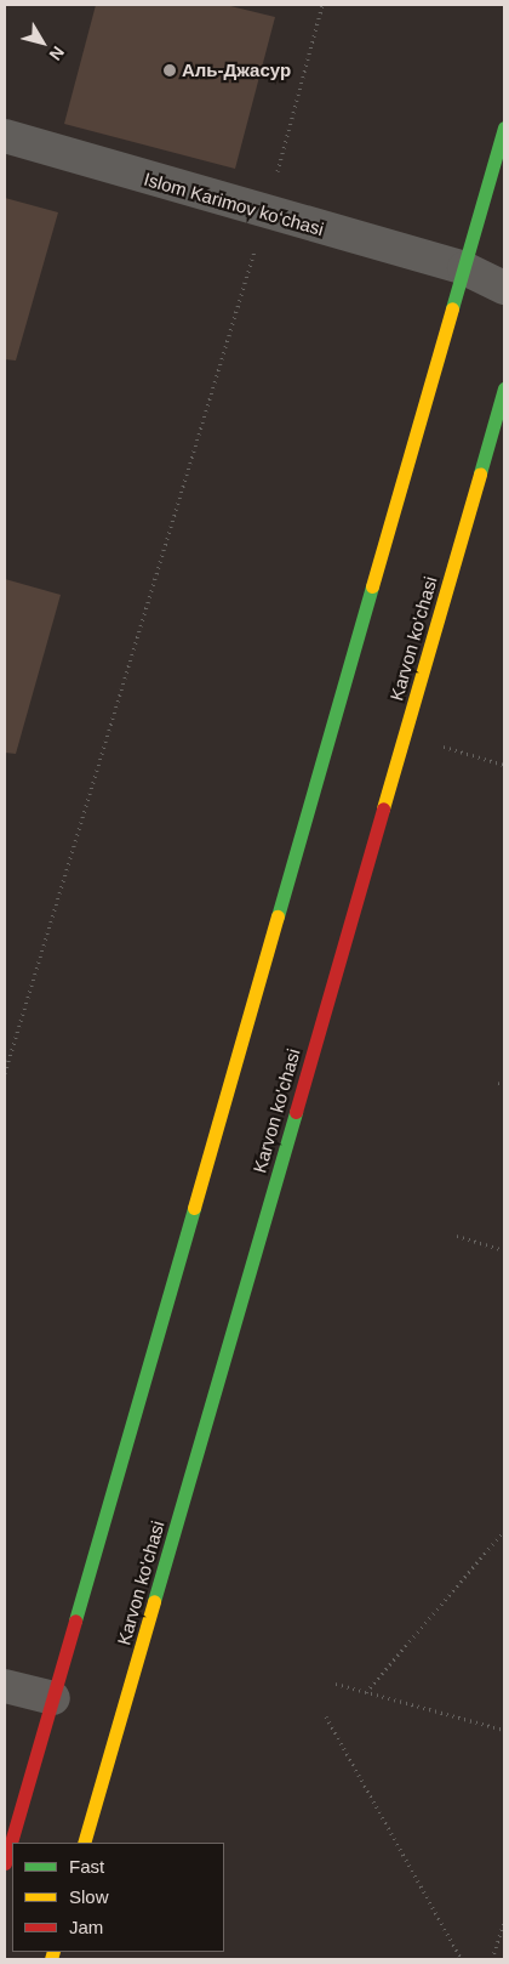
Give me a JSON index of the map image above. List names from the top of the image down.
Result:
{
  "streets": {
    "main road": ["Karvon ko'chasi"],
    "street": ["Islom Karimov ko‘chasi"]
  },
  "places": ["Аль-Джасур"],
  "legend": ["Fast", "Slow", "Jam"],
  "north": "bottom right"
}
